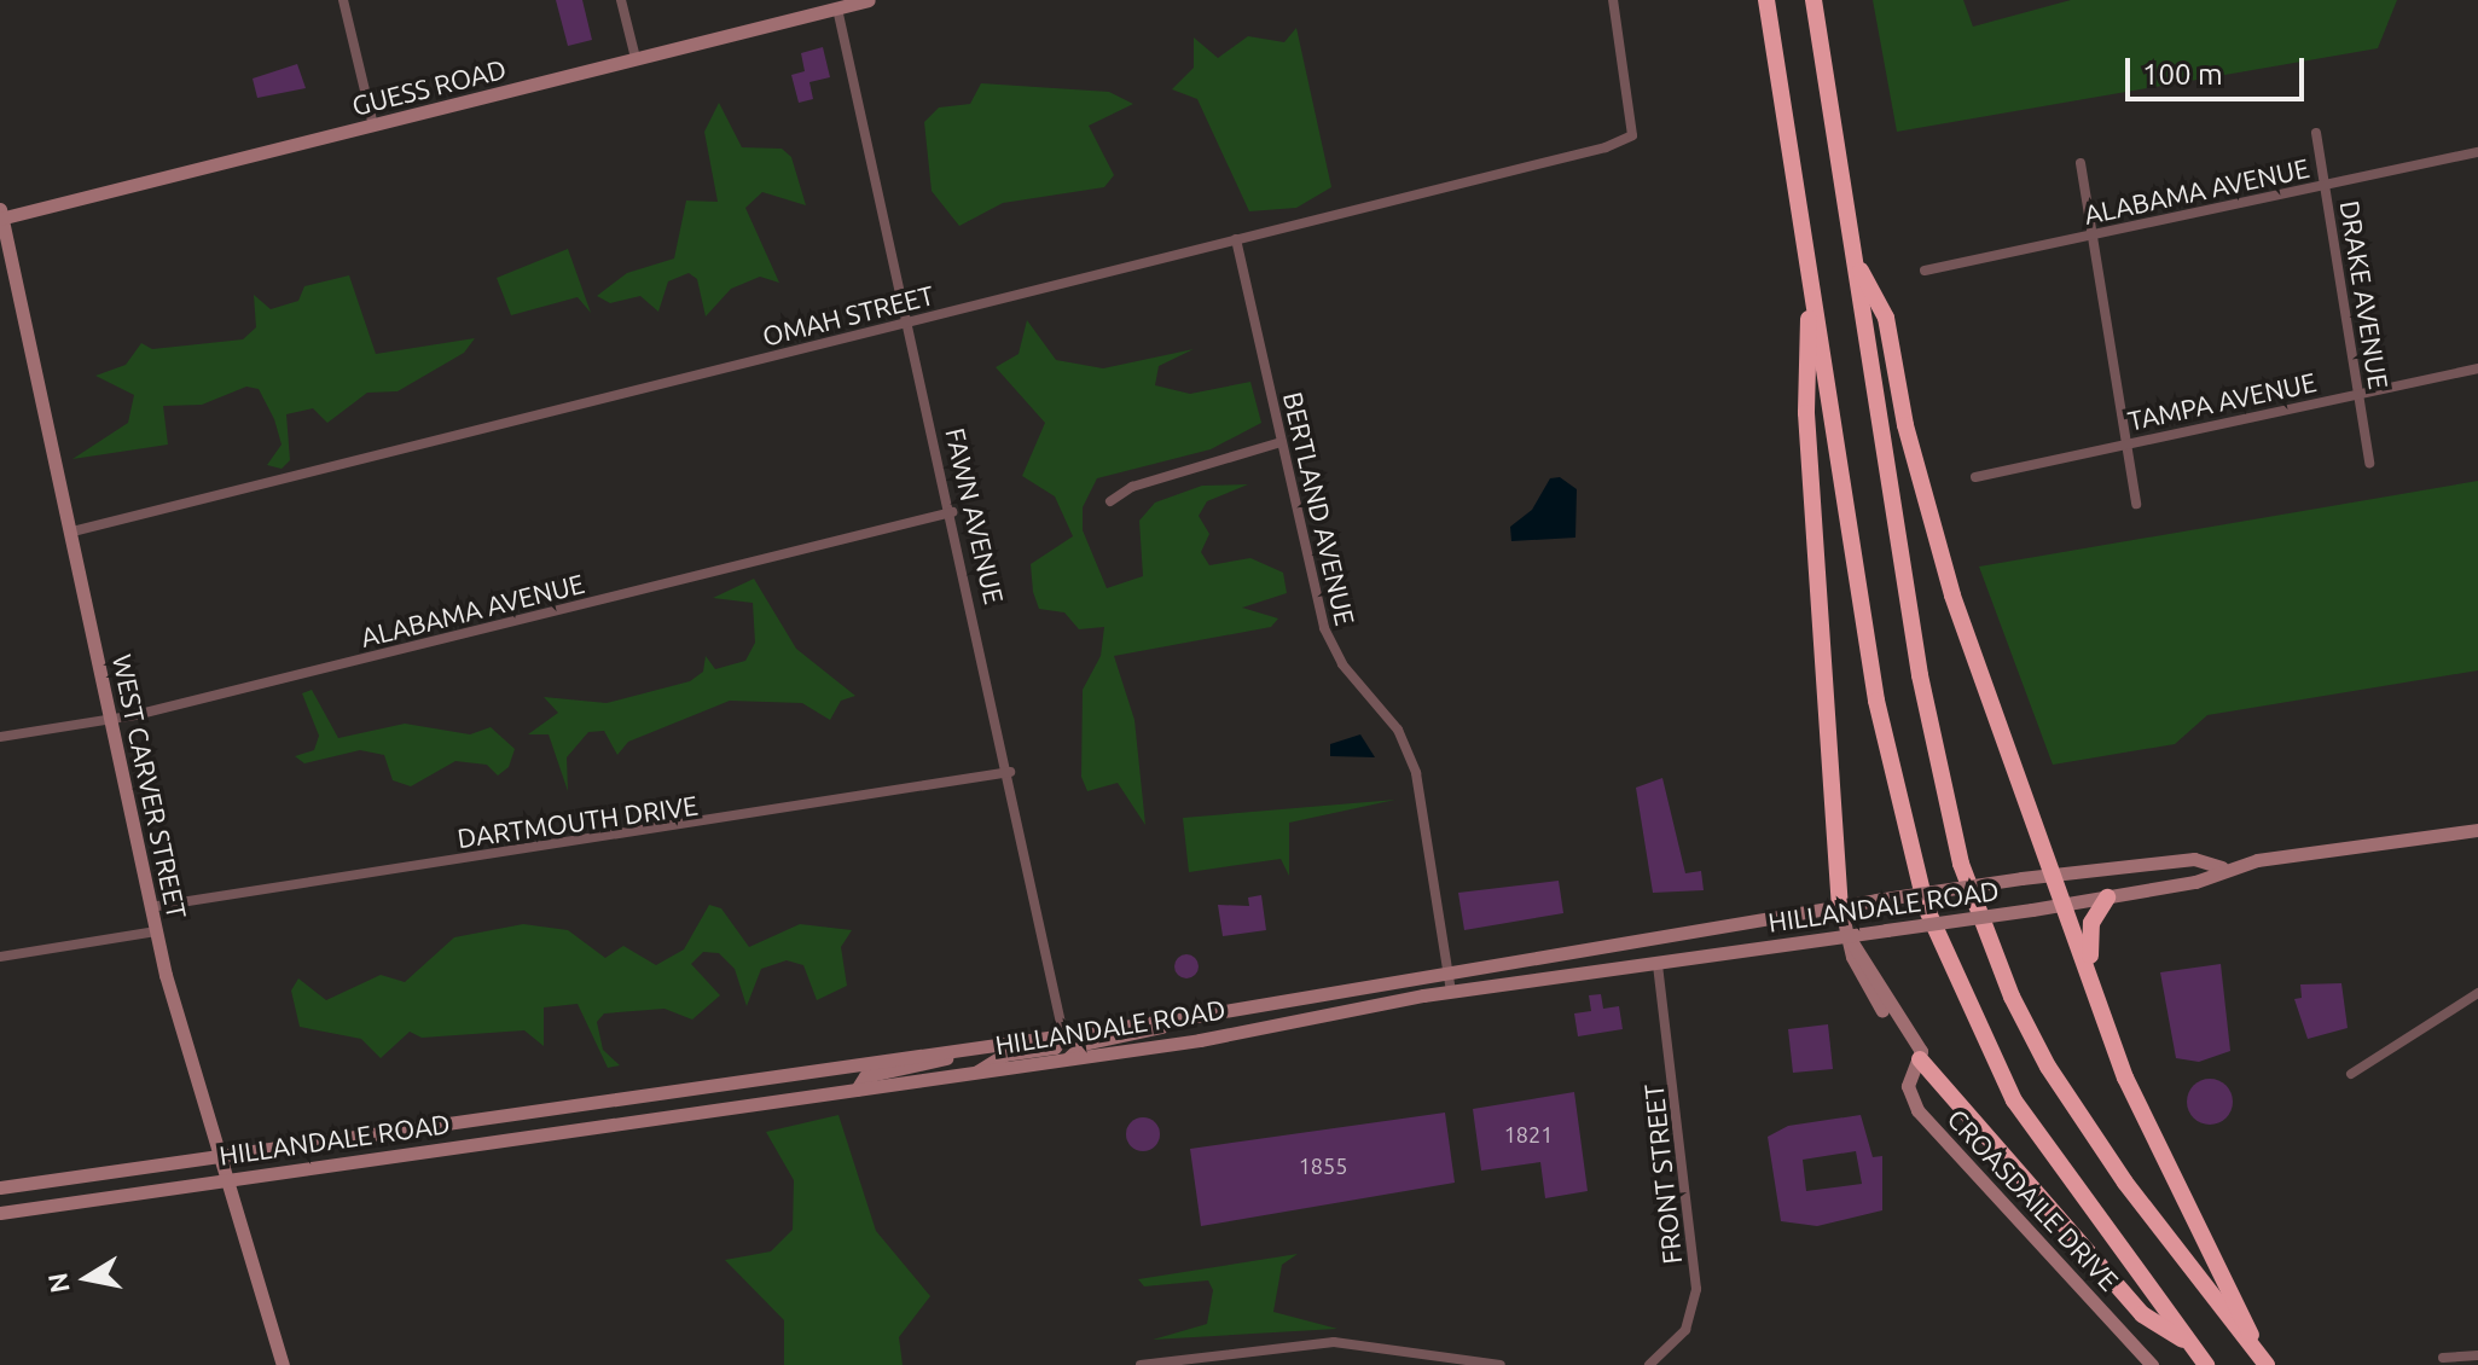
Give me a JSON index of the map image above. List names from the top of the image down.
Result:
{
  "streets": {
    "main road": [
      "GUESS ROAD",
      "WEST CARVER STREET",
      "HILLANDALE ROAD",
      "CROASDAILE DRIVE"
    ],
    "street": [
      "ALABAMA AVENUE",
      "DRAKE AVENUE",
      "OMAH STREET",
      "TAMPA AVENUE",
      "BERTLAND AVENUE",
      "FAWN AVENUE",
      "DARTMOUTH DRIVE",
      "FRONT STREET"
    ]
  },
  "crossings": [
    ["GUESS ROAD", "FAWN AVENUE"],
    ["GUESS ROAD", "WEST CARVER STREET"],
    ["ALABAMA AVENUE", "DRAKE AVENUE"],
    ["ALABAMA AVENUE", "FAWN AVENUE"],
    ["ALABAMA AVENUE", "WEST CARVER STREET"],
    ["DRAKE AVENUE", "TAMPA AVENUE"],
    ["OMAH STREET", "BERTLAND AVENUE"],
    ["OMAH STREET", "FAWN AVENUE"],
    ["OMAH STREET", "WEST CARVER STREET"],
    ["BERTLAND AVENUE", "HILLANDALE ROAD"],
    ["FAWN AVENUE", "DARTMOUTH DRIVE"],
    ["FAWN AVENUE", "HILLANDALE ROAD"],
    ["WEST CARVER STREET", "DARTMOUTH DRIVE"],
    ["WEST CARVER STREET", "HILLANDALE ROAD"],
    ["HILLANDALE ROAD", "FRONT STREET"]
  ],
  "house_numbers": ["1821", "1855"],
  "scale_bar": "100 m",
  "north": "left"
}
